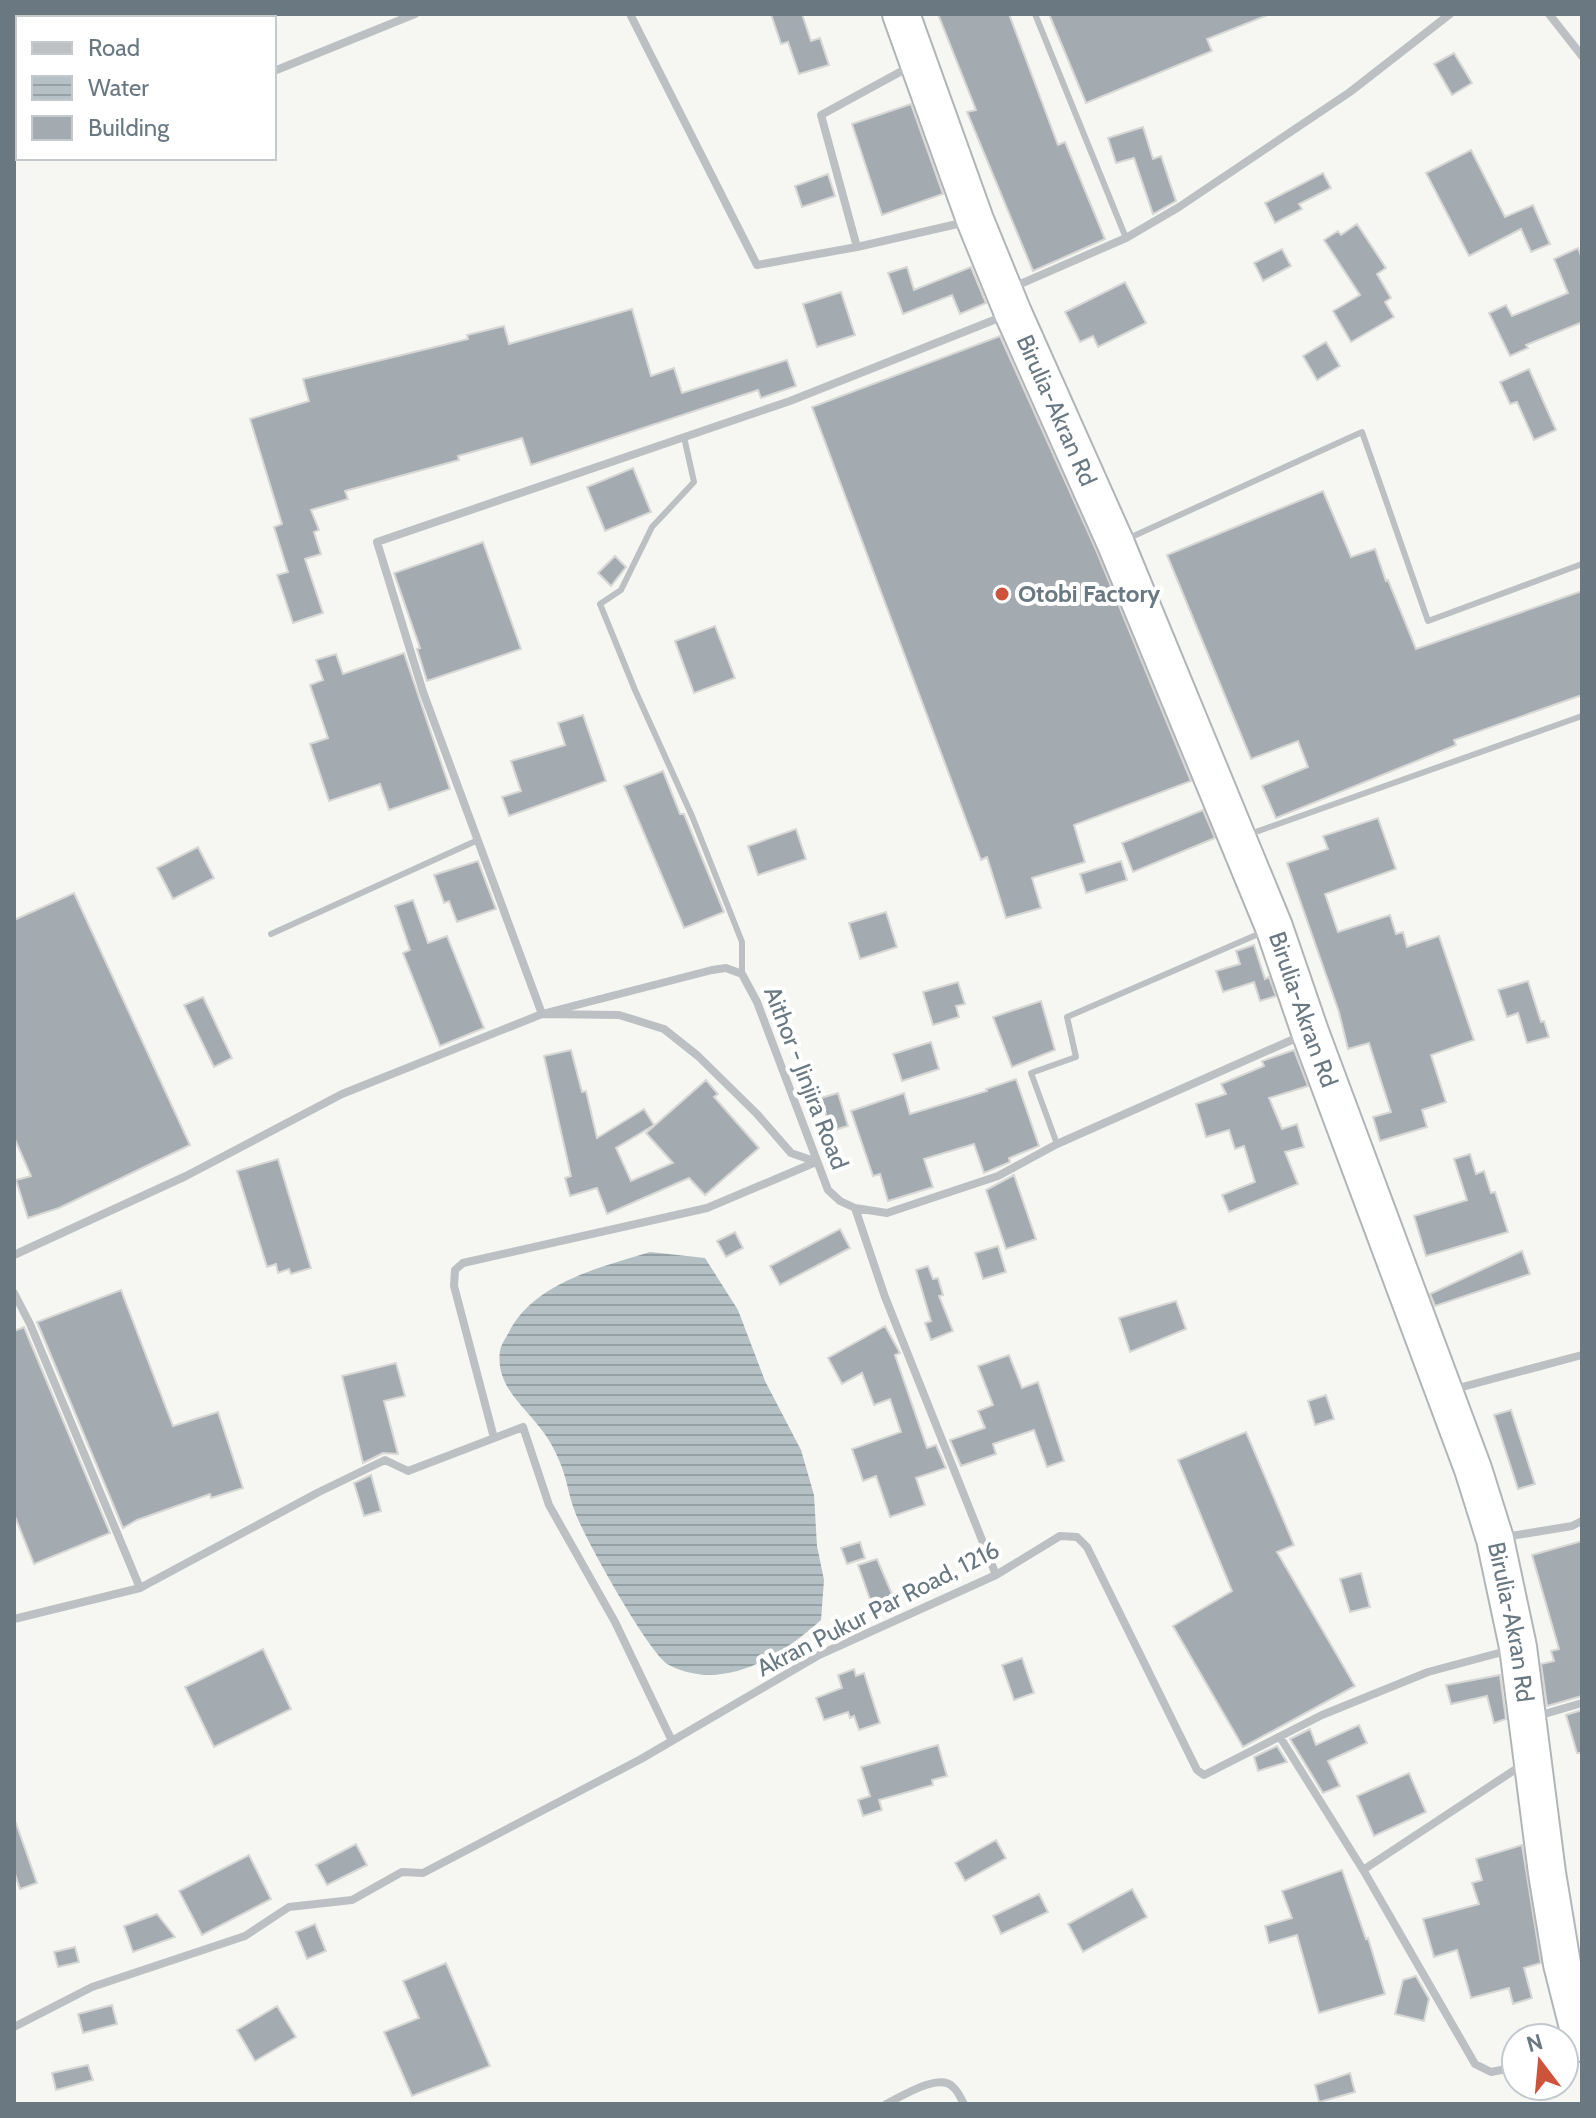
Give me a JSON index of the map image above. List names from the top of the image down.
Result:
{
  "streets": {
    "highway": ["Birulia-Akran Rd"],
    "street": ["Aithor - Jinjira Road", "Akran Pukur Par Road, 1216"]
  },
  "crossings": [
    ["Birulia-Akran Rd", "Akran Pukur Par Road, 1216"]
  ],
  "places": ["Otobi Factory"],
  "legend": ["Road", "Water", "Building"],
  "north": "top"
}
